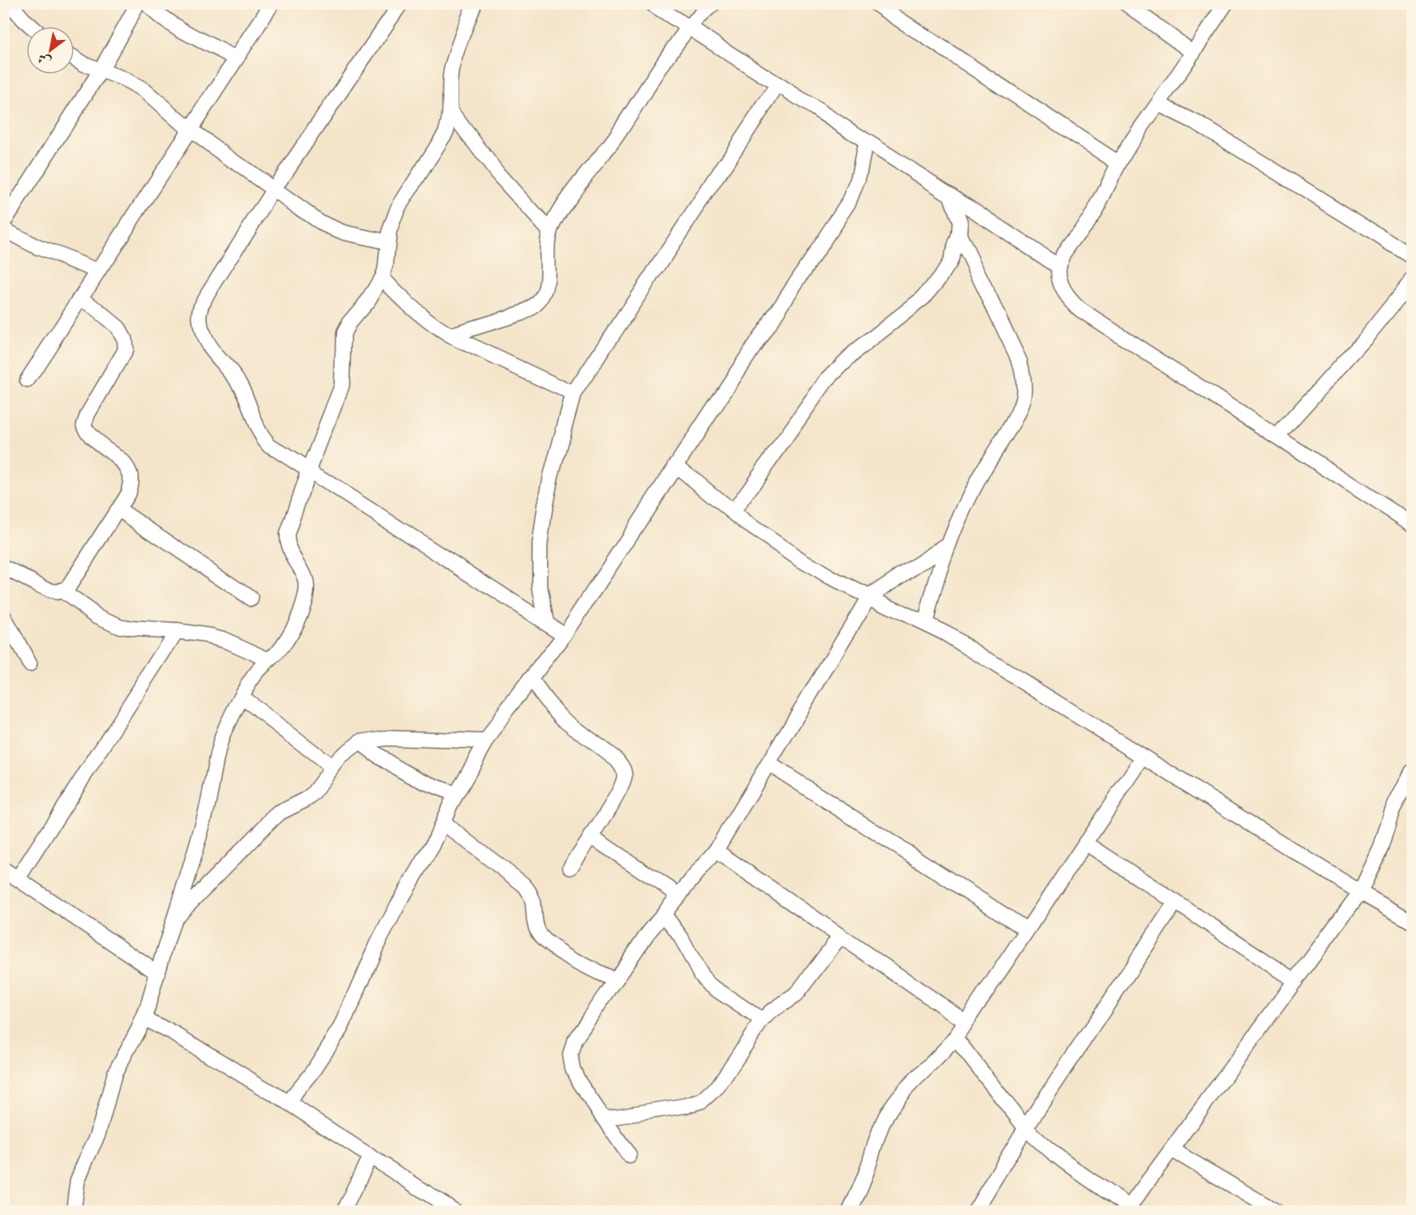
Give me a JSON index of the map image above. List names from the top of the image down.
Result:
{
  "north": "bottom left"
}
